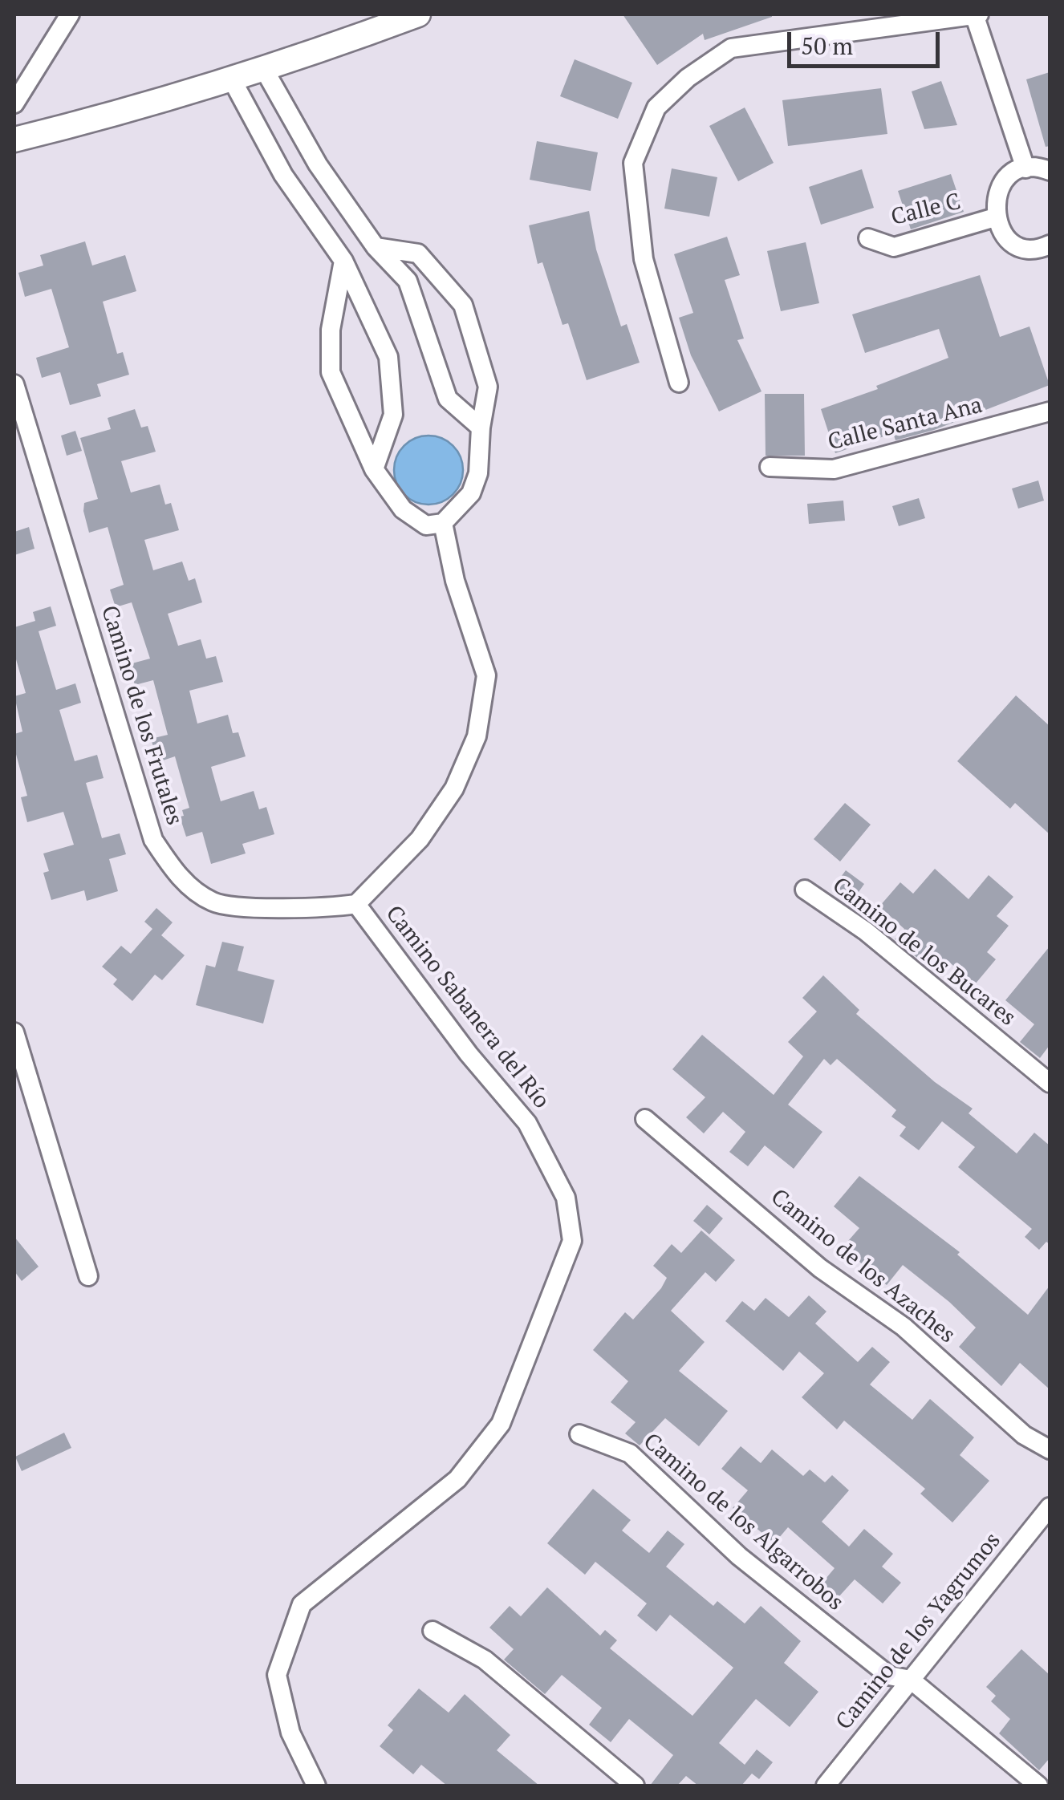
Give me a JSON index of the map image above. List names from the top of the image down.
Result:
{
  "streets": {
    "street": [
      "Calle C",
      "Calle Santa Ana",
      "Camino de los Frutales",
      "Camino de los Bucares",
      "Camino Sabanera del Río",
      "Camino de los Azaches",
      "Camino de los Algarrobos",
      "Camino de los Yagrumos"
    ]
  },
  "crossings": [
    ["Camino de los Frutales", "Camino Sabanera del Río"],
    ["Camino de los Algarrobos", "Camino de los Yagrumos"]
  ],
  "scale_bar": "50 m"
}
